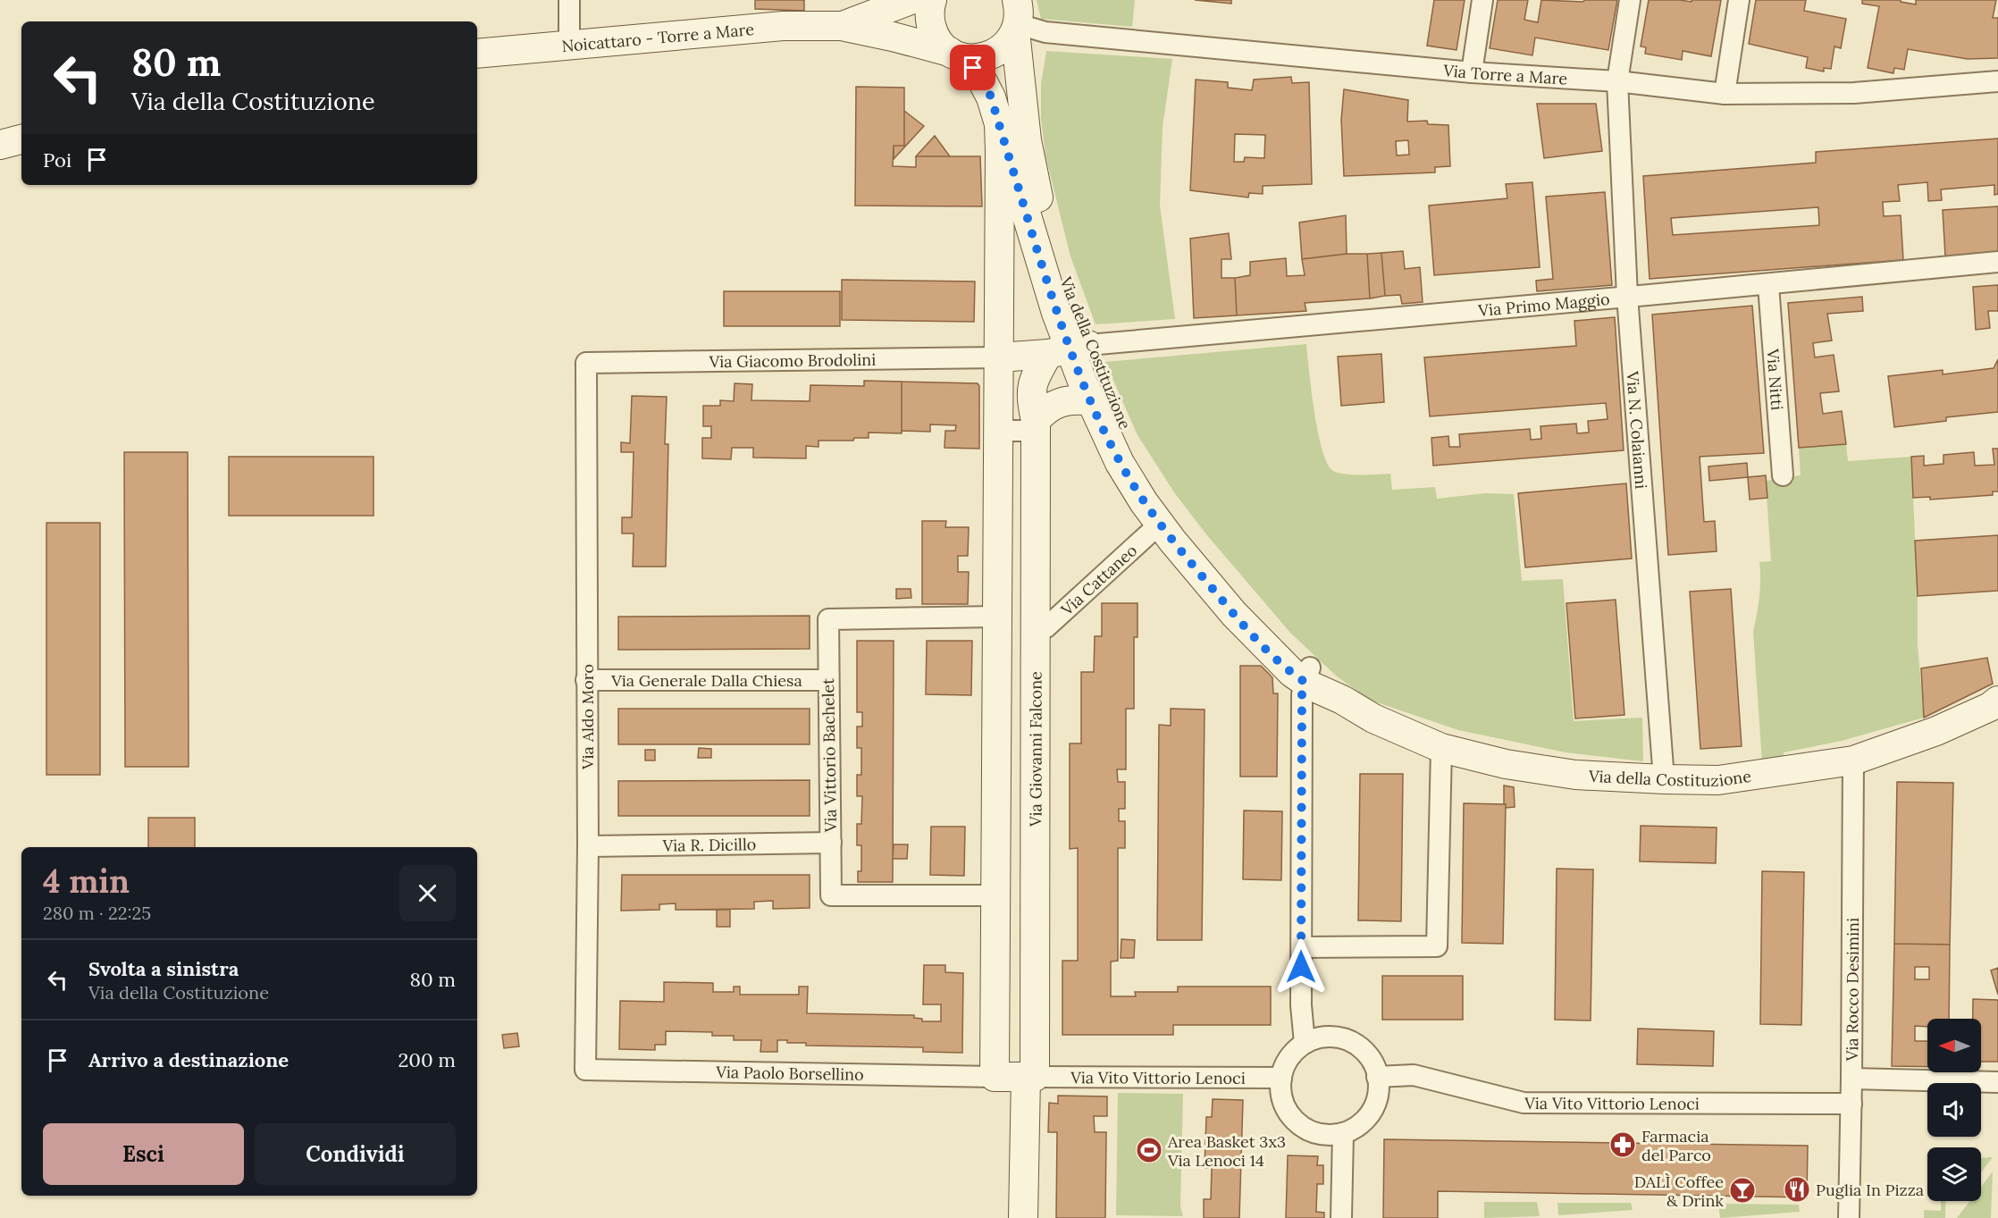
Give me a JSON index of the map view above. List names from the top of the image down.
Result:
{
  "streets": {
    "street": [
      "Noicattaro - Torre a Mare",
      "Via Torre a Mare",
      "Via Primo Maggio",
      "Via della Costituzione",
      "Via Giacomo Brodolini",
      "Via Nitti",
      "Via N. Colaianni",
      "Via Cattaneo",
      "Via Generale Dalla Chiesa",
      "Via Aldo Moro",
      "Via Giovanni Falcone",
      "Via Vittorio Bachelet",
      "Via R. Dicillo",
      "Via Rocco Desimini",
      "Via Paolo Borsellino",
      "Via Vito Vittorio Lenoci"
    ]
  },
  "crossings": [
    ["Noicattaro - Torre a Mare", "Via della Costituzione"],
    ["Via Torre a Mare", "Via della Costituzione"],
    ["Via Torre a Mare", "Via N. Colaianni"],
    ["Via Primo Maggio", "Via della Costituzione"],
    ["Via Primo Maggio", "Via Nitti"],
    ["Via Primo Maggio", "Via N. Colaianni"],
    ["Via Primo Maggio", "Via Giovanni Falcone"],
    ["Via della Costituzione", "Via N. Colaianni"],
    ["Via della Costituzione", "Via Cattaneo"],
    ["Via della Costituzione", "Via Giovanni Falcone"],
    ["Via della Costituzione", "Via Rocco Desimini"],
    ["Via Giacomo Brodolini", "Via Aldo Moro"],
    ["Via Cattaneo", "Via Giovanni Falcone"],
    ["Via Generale Dalla Chiesa", "Via Aldo Moro"],
    ["Via Generale Dalla Chiesa", "Via Vittorio Bachelet"],
    ["Via Aldo Moro", "Via R. Dicillo"],
    ["Via Aldo Moro", "Via Paolo Borsellino"],
    ["Via Giovanni Falcone", "Via Vito Vittorio Lenoci"],
    ["Via Vittorio Bachelet", "Via R. Dicillo"],
    ["Via Rocco Desimini", "Via Vito Vittorio Lenoci"]
  ],
  "places": {
    "pharmacy": ["Farmacia del Parco"],
    "sports": ["Area Basket 3x3 Via Lenoci 14"],
    "restaurant": ["Puglia In Pizza"],
    "bar": ["DALÌ Coffee & Drink"]
  },
  "north": "left",
  "page": {
    "turn": ["80 m", "Via della Costituzione"],
    "then": "Poi",
    "heading": ["4 min", "280 m · 22:25"],
    "list": [
      {
        "name": "Svolta a sinistra",
        "note": "Via della Costituzione",
        "value": "80 m"
      },
      {
        "name": "Arrivo a destinazione",
        "value": "200 m"
      }
    ],
    "buttons": ["Esci", "Condividi"]
  }
}
